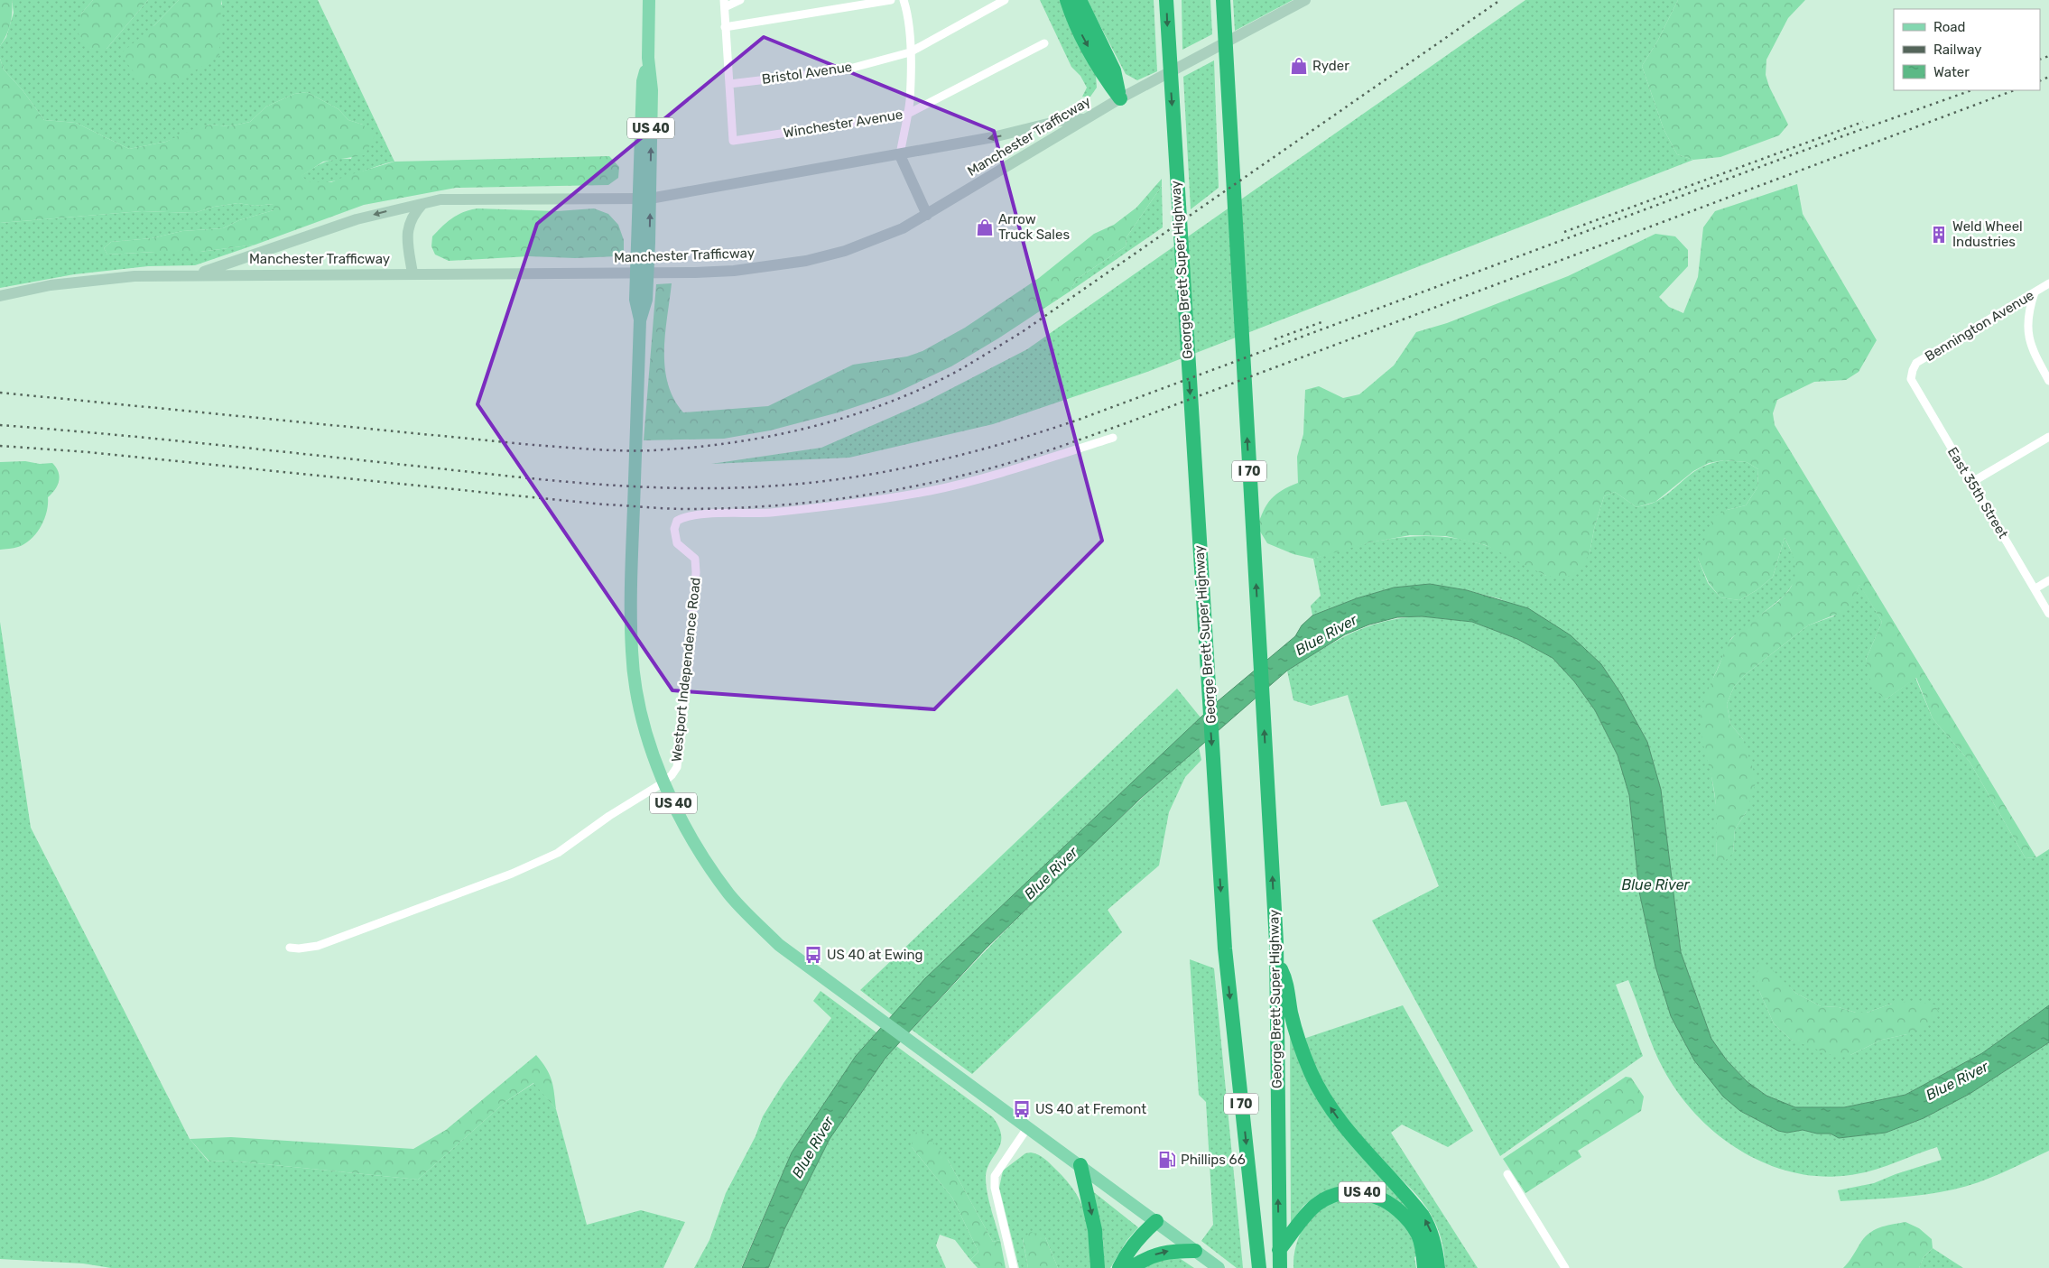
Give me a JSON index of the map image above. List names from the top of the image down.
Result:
{
  "streets": {
    "highway": ["US 40", "George Brett Super Highway", "I 70"],
    "main road": ["Manchester Trafficway"],
    "street": [
      "Bristol Avenue",
      "Winchester Avenue",
      "Bennington Avenue",
      "East 35th Street",
      "Westport Independence Road"
    ]
  },
  "crossings": [
    ["Bristol Avenue", "Winchester Avenue"],
    ["US 40", "George Brett Super Highway"],
    ["US 40", "Westport Independence Road"],
    ["Bennington Avenue", "East 35th Street"]
  ],
  "water": ["Blue River"],
  "places": {
    "shop": ["Ryder", "Arrow Truck Sales"],
    "building": ["Weld Wheel Industries"],
    "bus stop": ["US 40 at Ewing", "US 40 at Fremont"],
    "fuel station": ["Phillips 66"]
  },
  "legend": ["Road", "Railway", "Water"]
}
